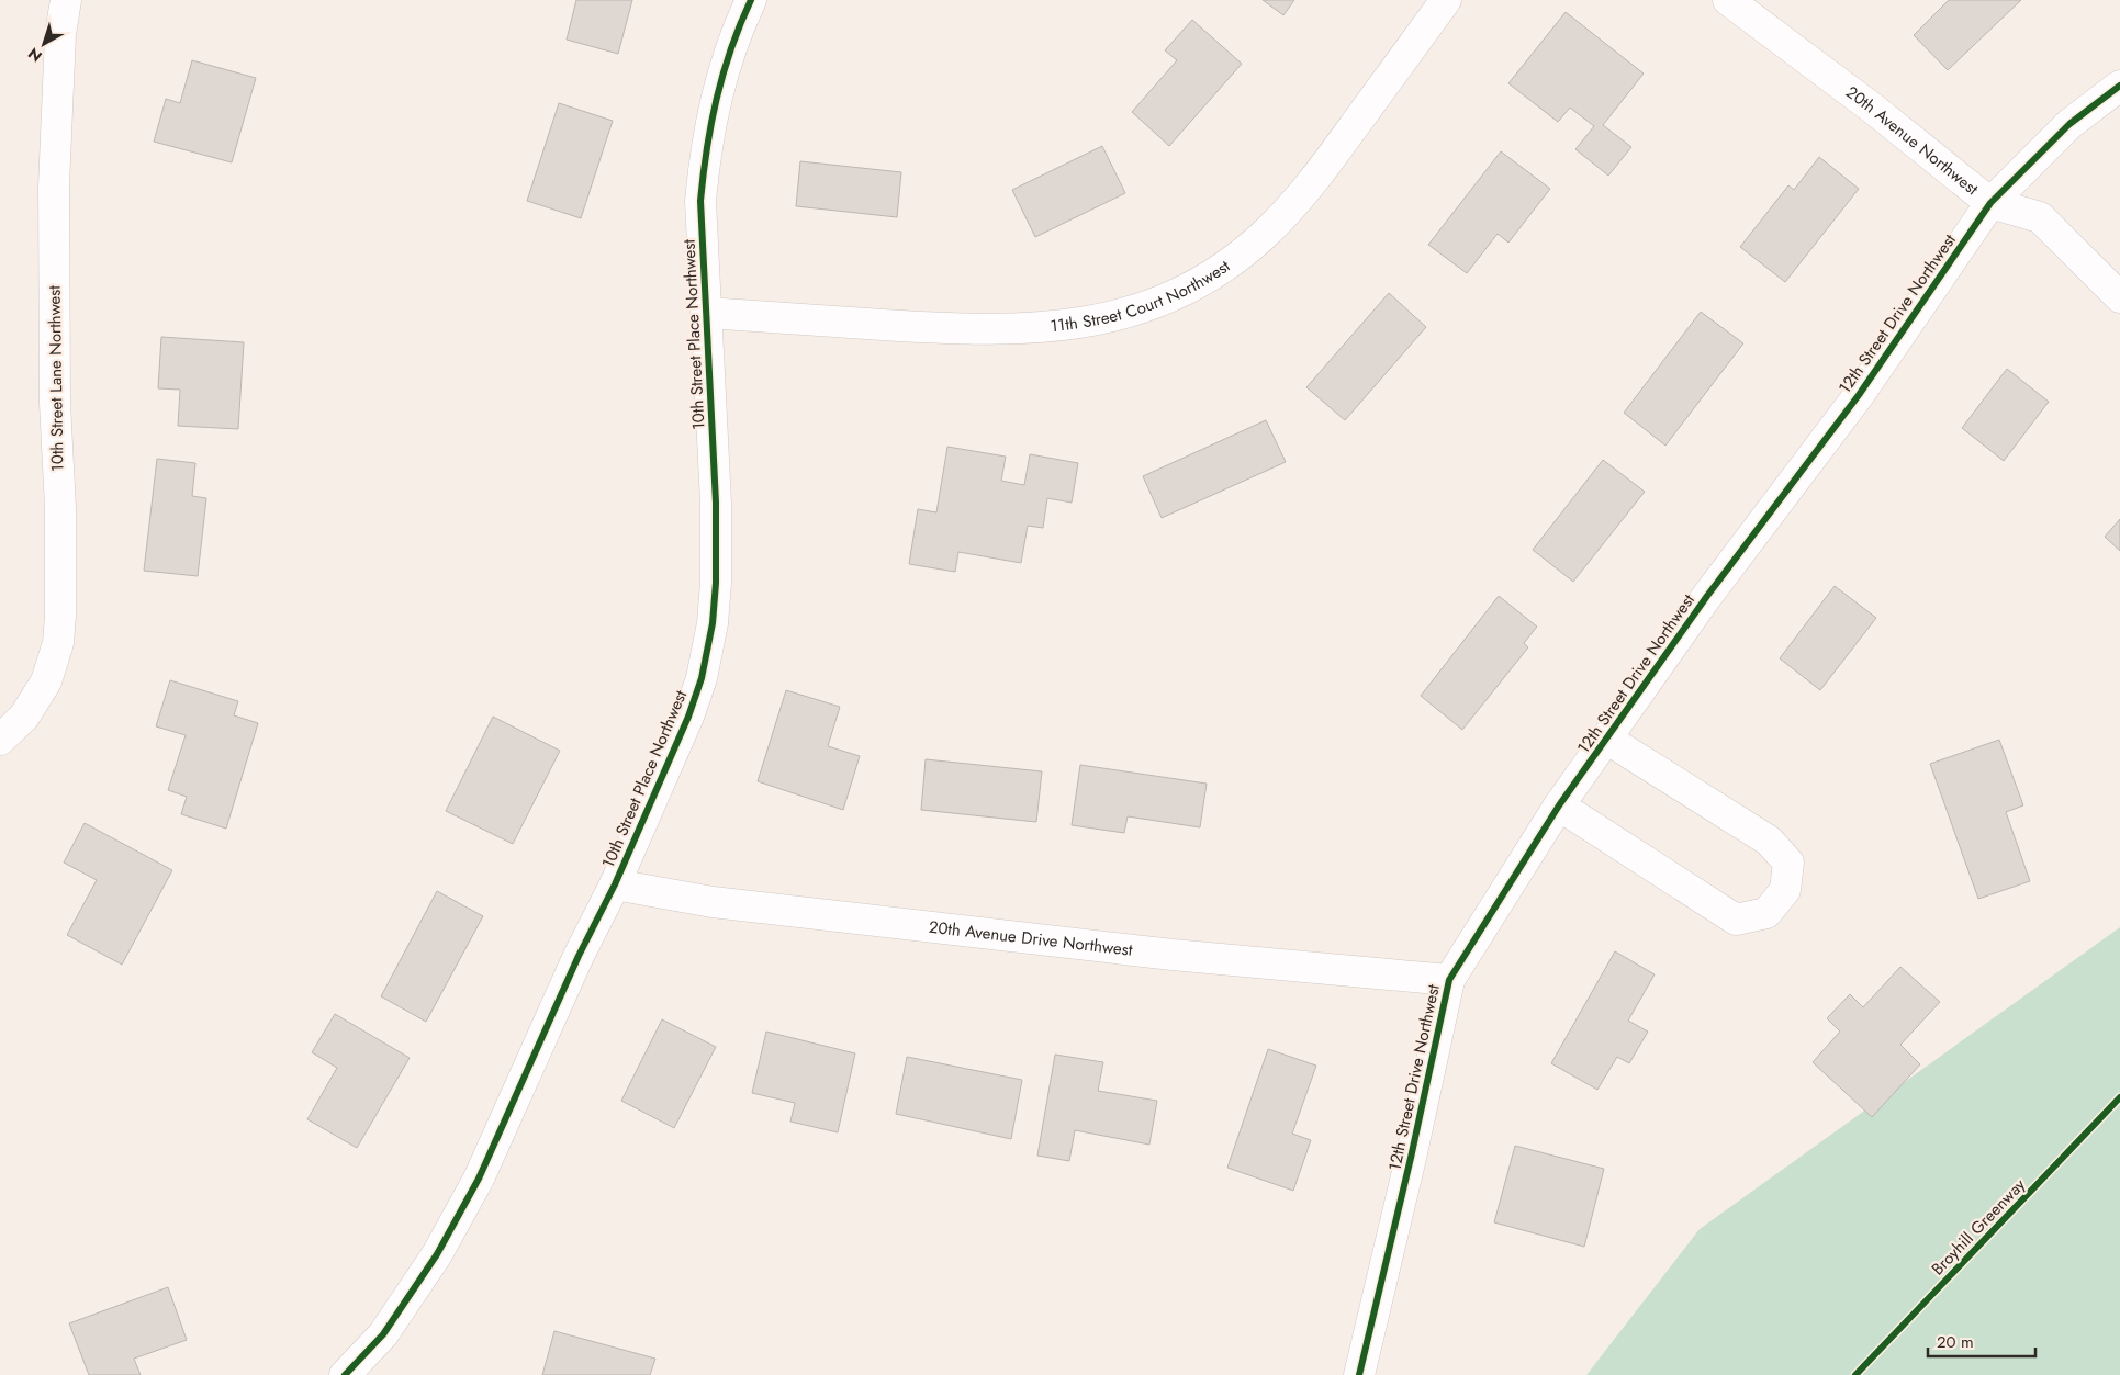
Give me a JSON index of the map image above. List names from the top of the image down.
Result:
{
  "streets": {
    "street": [
      "20th Avenue Northwest",
      "11th Street Court Northwest",
      "12th Street Drive Northwest",
      "10th Street Place Northwest",
      "10th Street Lane Northwest",
      "20th Avenue Drive Northwest"
    ],
    "cycle path": ["Broyhill Greenway"]
  },
  "crossings": [
    ["20th Avenue Northwest", "12th Street Drive Northwest"],
    ["11th Street Court Northwest", "10th Street Place Northwest"],
    ["12th Street Drive Northwest", "20th Avenue Drive Northwest"],
    ["10th Street Place Northwest", "20th Avenue Drive Northwest"]
  ],
  "scale_bar": "20 m",
  "north": "bottom left"
}
